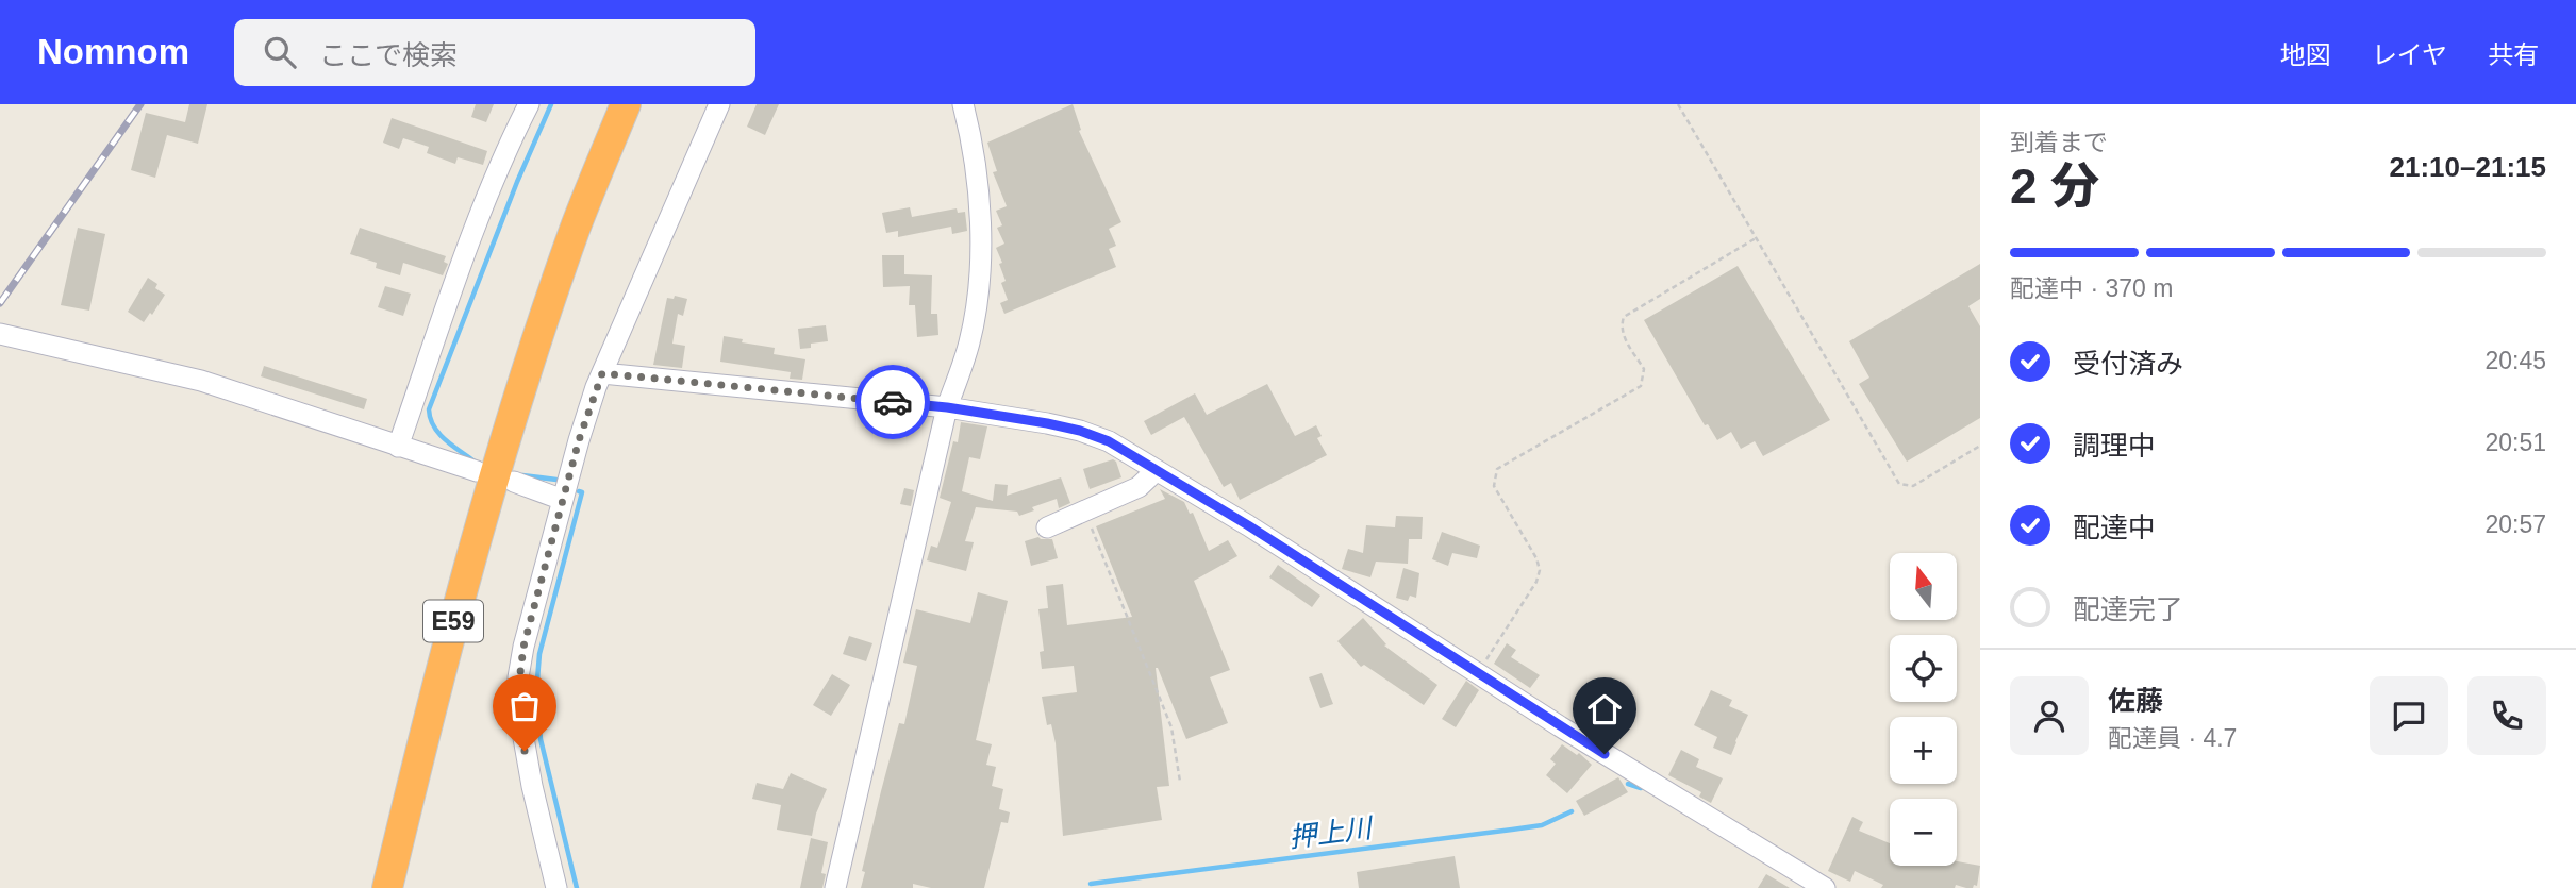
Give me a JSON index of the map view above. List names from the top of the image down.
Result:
{
  "streets": {
    "highway": ["E59"]
  },
  "water": ["押上川"],
  "north": "top",
  "page": {
    "header": "Nomnom",
    "search": "ここで検索",
    "nav": ["地図", "レイヤ", "共有"],
    "heading": ["2 分", "到着まで", "21:10–21:15"],
    "panel": ["佐藤", "配達員 · 4.7"],
    "bar": "配達中 · 370 m",
    "list": [
      ["受付済み", "20:45"],
      ["調理中", "20:51"],
      ["配達中", "20:57"],
      "配達完了"
    ],
    "map_buttons": ["+", "−"]
  }
}
